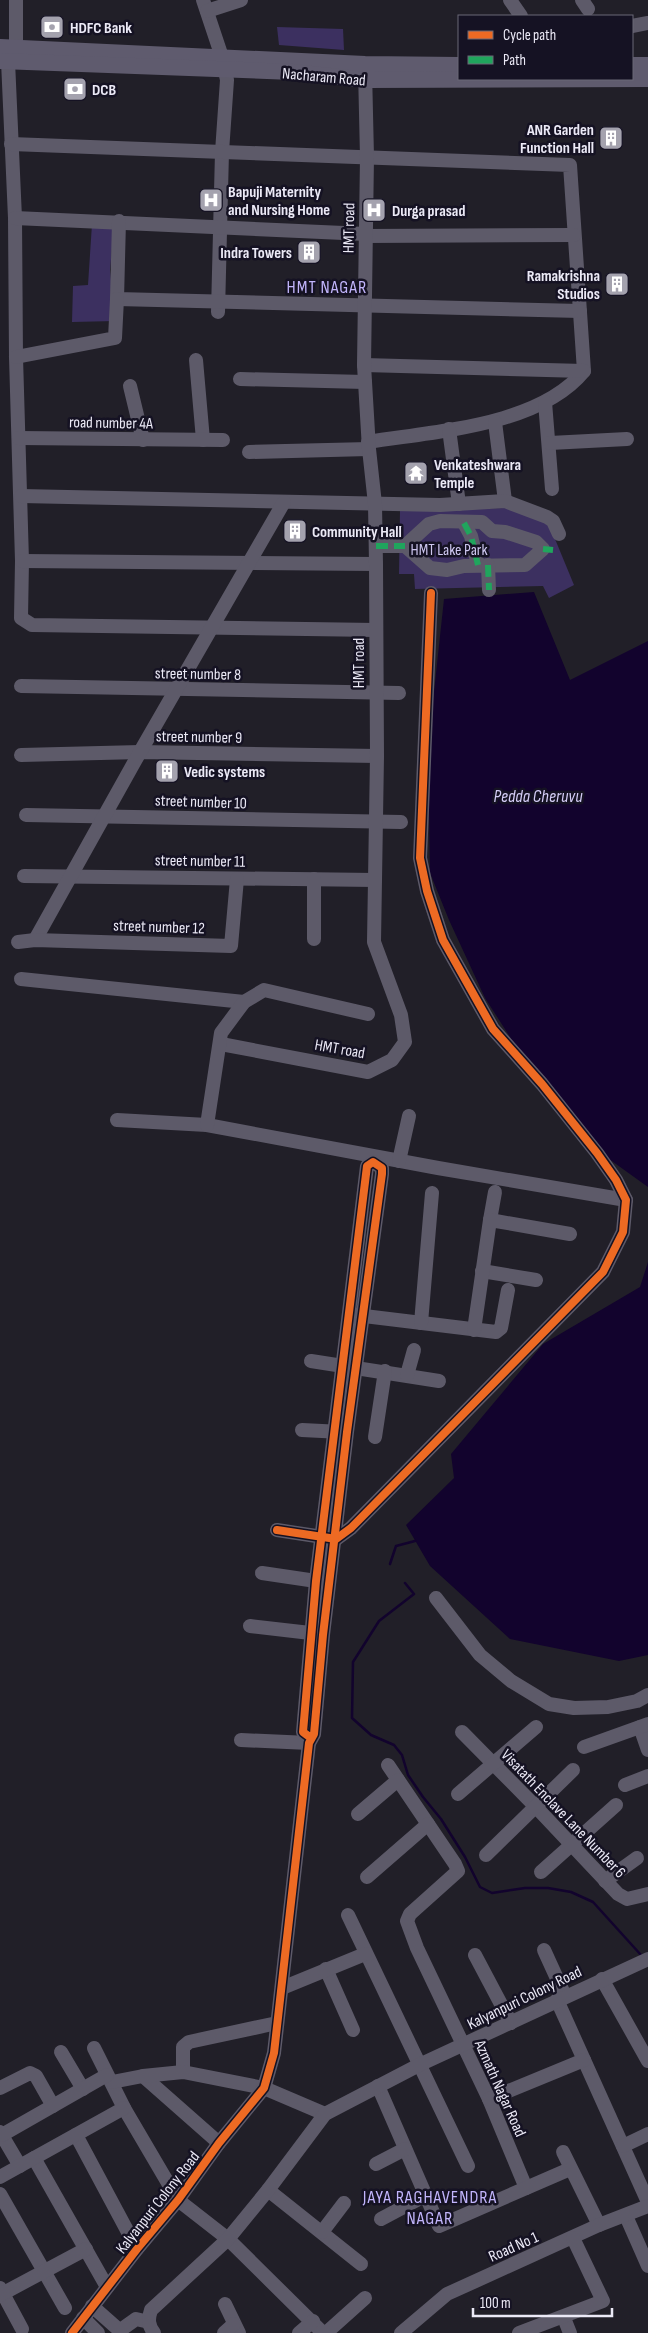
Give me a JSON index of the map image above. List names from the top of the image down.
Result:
{
  "streets": {
    "main road": ["Nacharam Road"],
    "street": [
      "HMT road",
      "road number 4A",
      "street number 8",
      "street number 9",
      "street number 10",
      "street number 11",
      "street number 12",
      "Visatath Enclave Lane Number 6",
      "Kalyanpuri Colony Road",
      "Azmath Nagar Road",
      "Road No 1"
    ]
  },
  "crossings": [
    ["Nacharam Road", "HMT road"],
    ["HMT road", "street number 8"],
    ["HMT road", "street number 9"],
    ["HMT road", "street number 10"],
    ["HMT road", "street number 11"],
    ["street number 11", "street number 12"],
    ["Kalyanpuri Colony Road", "Azmath Nagar Road"]
  ],
  "districts": ["HMT NAGAR", "JAYA RAGHAVENDRA NAGAR"],
  "water": ["Pedda Cheruvu"],
  "parks": ["HMT Lake Park"],
  "places": {
    "bank": ["HDFC Bank", "DCB"],
    "building": [
      "ANR Garden Function Hall",
      "Indra Towers",
      "Ramakrishna Studios",
      "Community Hall",
      "Vedic systems"
    ],
    "hospital": ["Bapuji Maternity and Nursing Home", "Durga prasad"],
    "temple": ["Venkateshwara Temple"]
  },
  "legend": ["Cycle path", "Path"],
  "scale_bar": "100 m"
}
